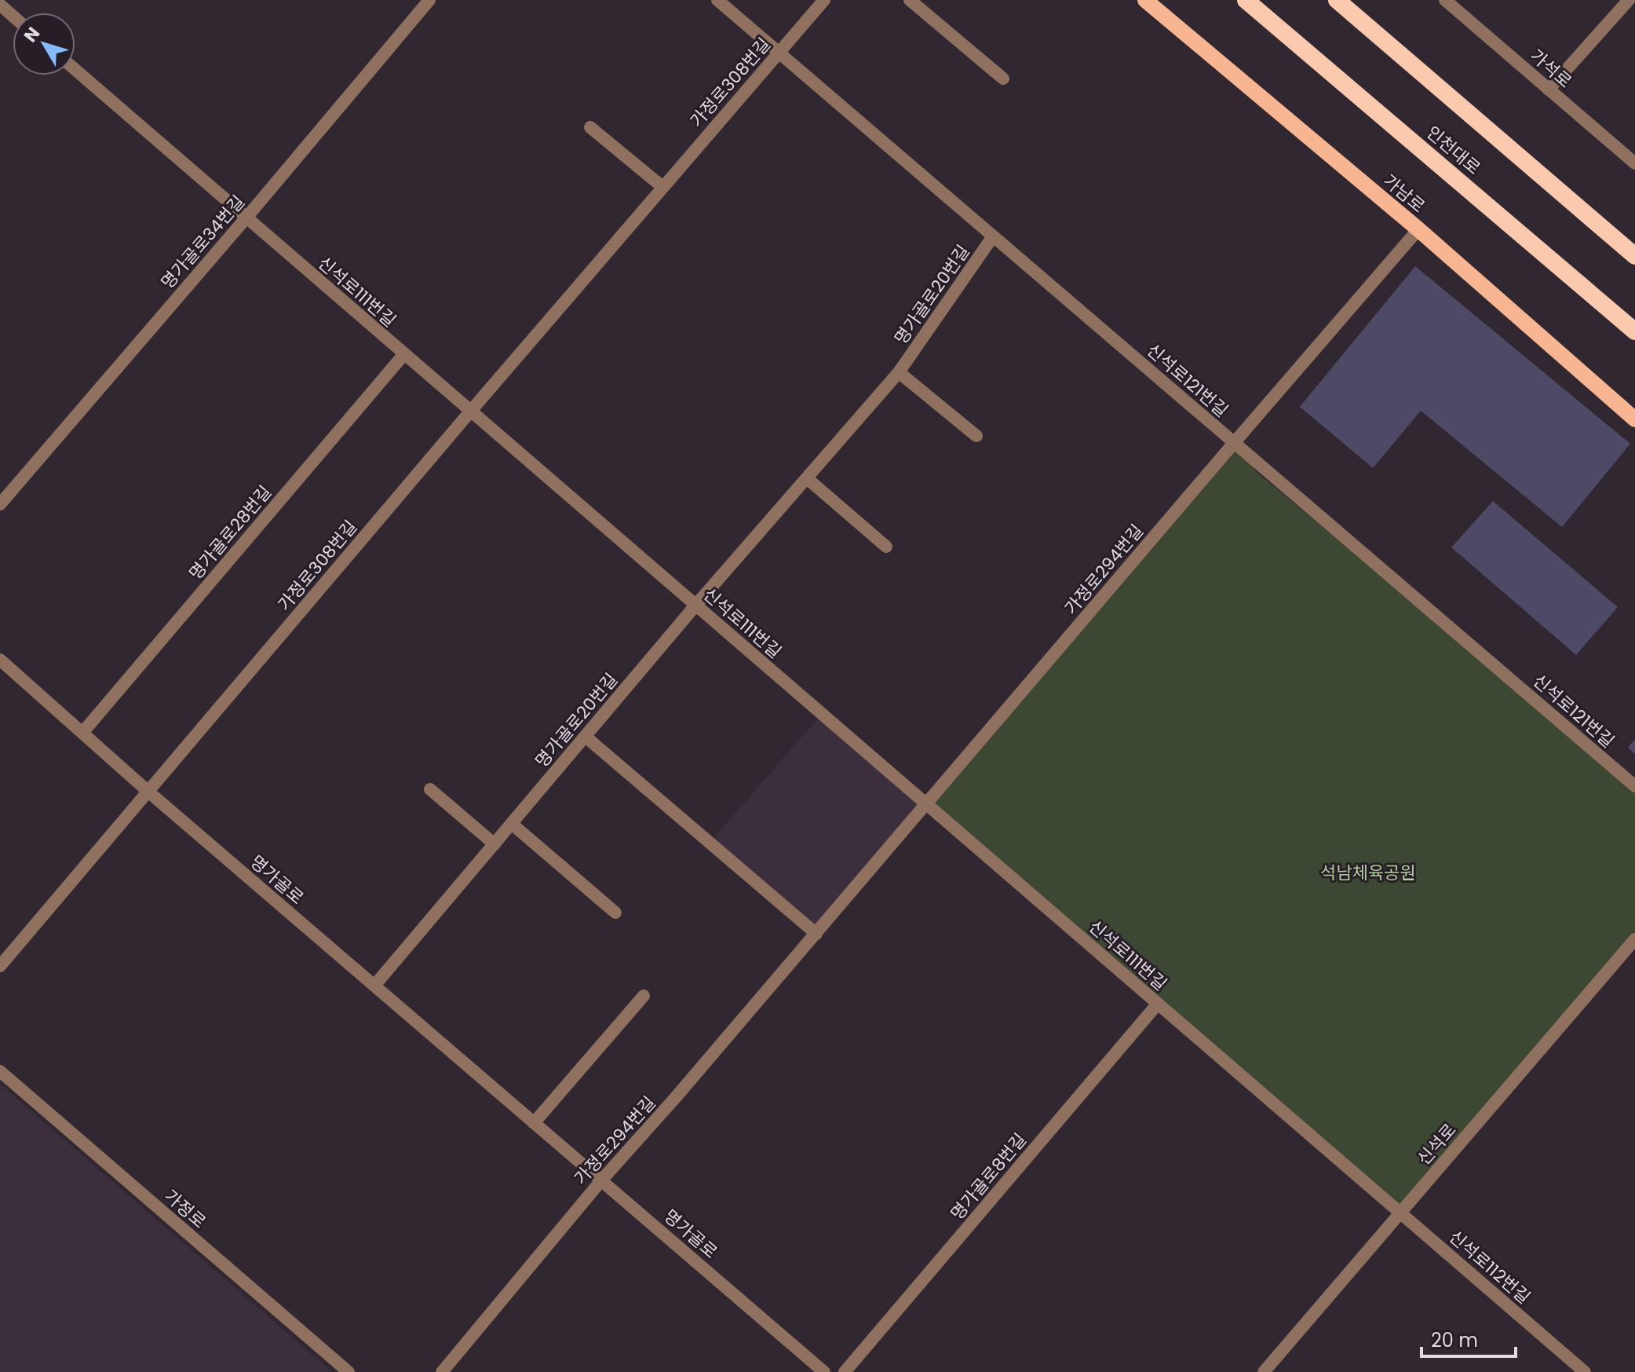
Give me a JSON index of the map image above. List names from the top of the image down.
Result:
{
  "streets": {
    "highway": ["인천대로"],
    "main road": ["가남로"],
    "street": [
      "가석로",
      "가정로308번길",
      "명가골로34번길",
      "신석로111번길",
      "명가골로20번길",
      "신석로121번길",
      "명가골로28번길",
      "가정로294번길",
      "명가골로",
      "신석로",
      "명가골로8번길",
      "가정로",
      "신석로112번길"
    ]
  },
  "crossings": [
    ["가정로308번길", "신석로111번길"],
    ["가정로308번길", "신석로121번길"],
    ["가정로308번길", "명가골로"],
    ["가남로", "가정로294번길"],
    ["명가골로34번길", "신석로111번길"],
    ["신석로111번길", "명가골로20번길"],
    ["신석로111번길", "명가골로28번길"],
    ["신석로111번길", "가정로294번길"],
    ["신석로111번길", "신석로"],
    ["신석로111번길", "명가골로8번길"],
    ["신석로111번길", "신석로112번길"],
    ["명가골로20번길", "신석로121번길"],
    ["명가골로20번길", "명가골로"],
    ["신석로121번길", "가정로294번길"],
    ["명가골로28번길", "명가골로"],
    ["가정로294번길", "명가골로"],
    ["신석로", "신석로112번길"]
  ],
  "parks": ["석남체육공원"],
  "scale_bar": "20 m",
  "north": "top left"
}
